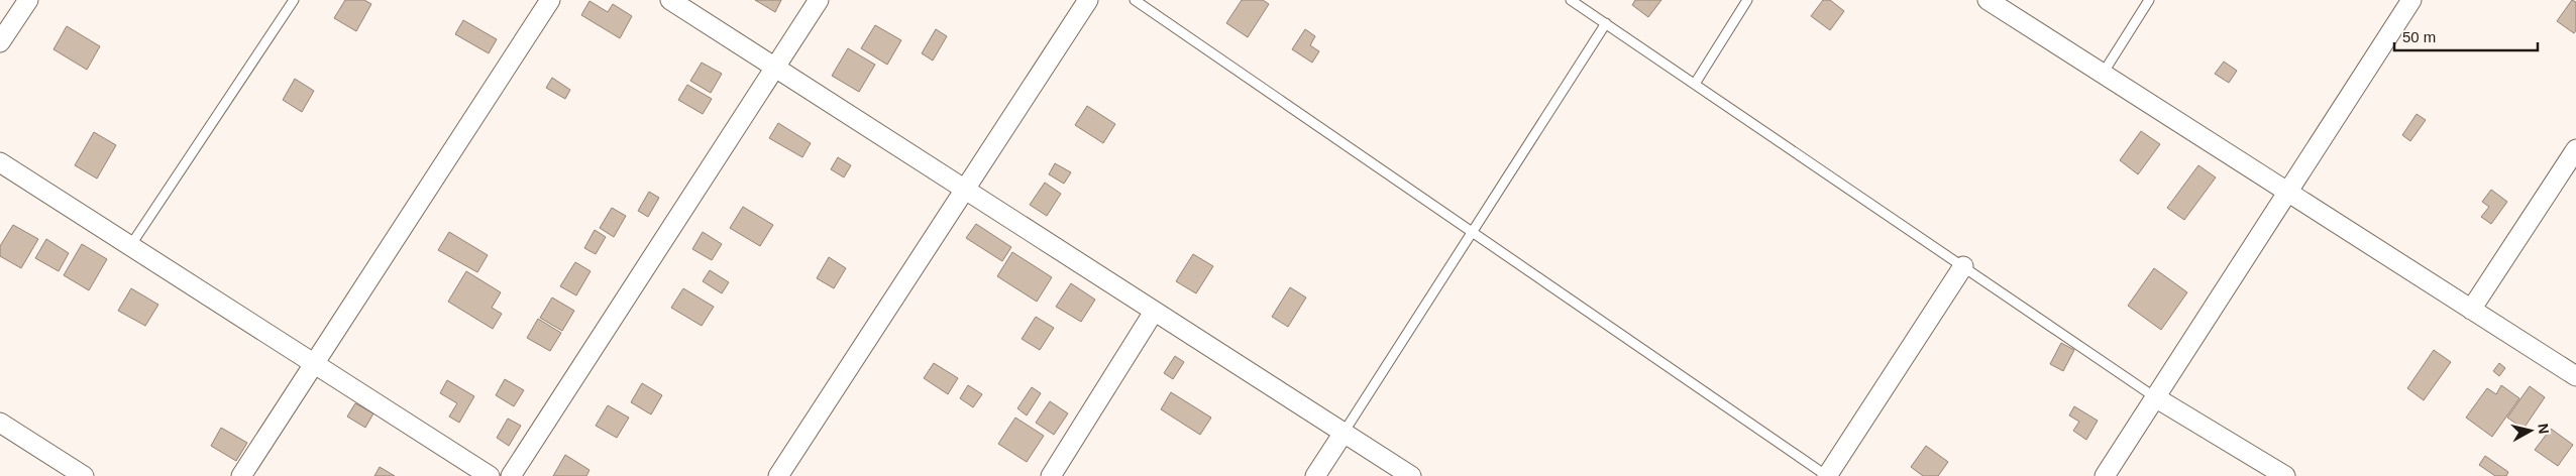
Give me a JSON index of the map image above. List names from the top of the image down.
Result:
{
  "scale_bar": "50 m",
  "north": "right"
}
